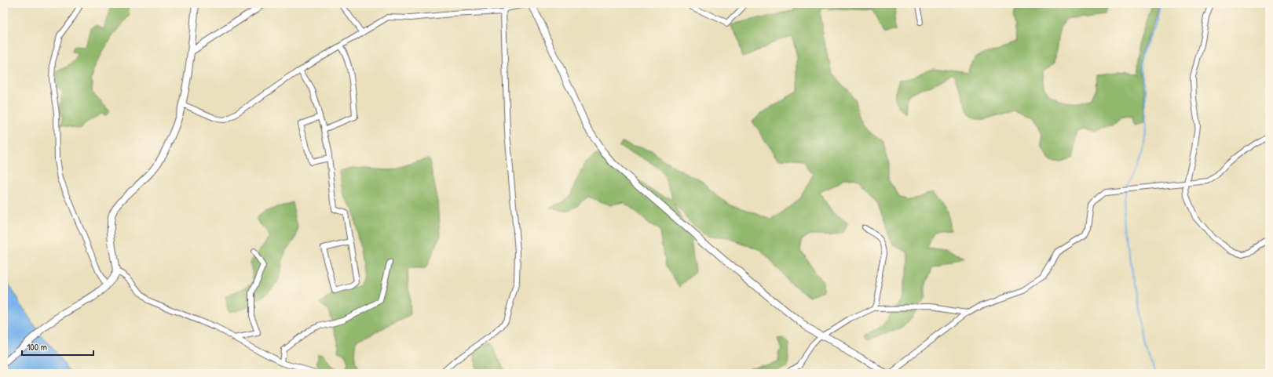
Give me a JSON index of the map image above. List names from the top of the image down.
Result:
{
  "scale_bar": "100 m"
}
